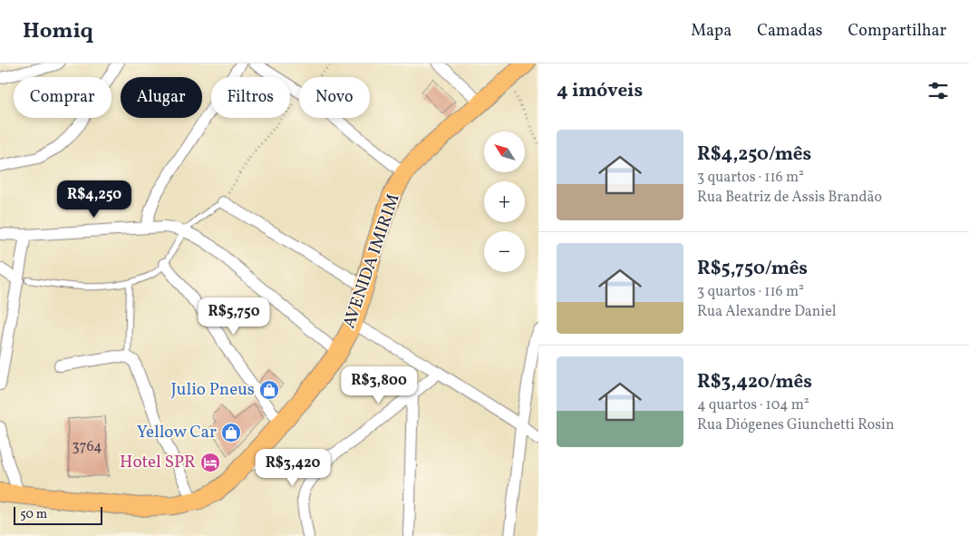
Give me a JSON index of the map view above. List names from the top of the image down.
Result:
{
  "streets": {
    "main road": ["AVENIDA IMIRIM"]
  },
  "places": {
    "shop": ["Julio Pneus", "Yellow Car"],
    "hotel": ["Hotel SPR"]
  },
  "house_numbers": ["3764"],
  "scale_bar": "50 m",
  "north": "top left",
  "page": {
    "header": "Homiq",
    "nav": ["Mapa", "Camadas", "Compartilhar"],
    "heading": "4 imóveis",
    "chip": [
      "Comprar",
      "Alugar",
      "Filtros",
      "Novo"
    ],
    "list": [
      {
        "name": "R$4,250/mês",
        "note": "3 quartos · 116 m² · Rua Beatriz de Assis Brandão"
      },
      {
        "name": "R$5,750/mês",
        "note": "3 quartos · 116 m² · Rua Alexandre Daniel"
      },
      {
        "name": "R$3,420/mês",
        "note": "4 quartos · 104 m² · Rua Diógenes Giunchetti Rosin"
      }
    ],
    "map_buttons": ["+", "−"],
    "price": [
      "R$4,250",
      "R$5,750",
      "R$3,800",
      "R$3,420"
    ],
    "scale": "50 m"
  }
}
